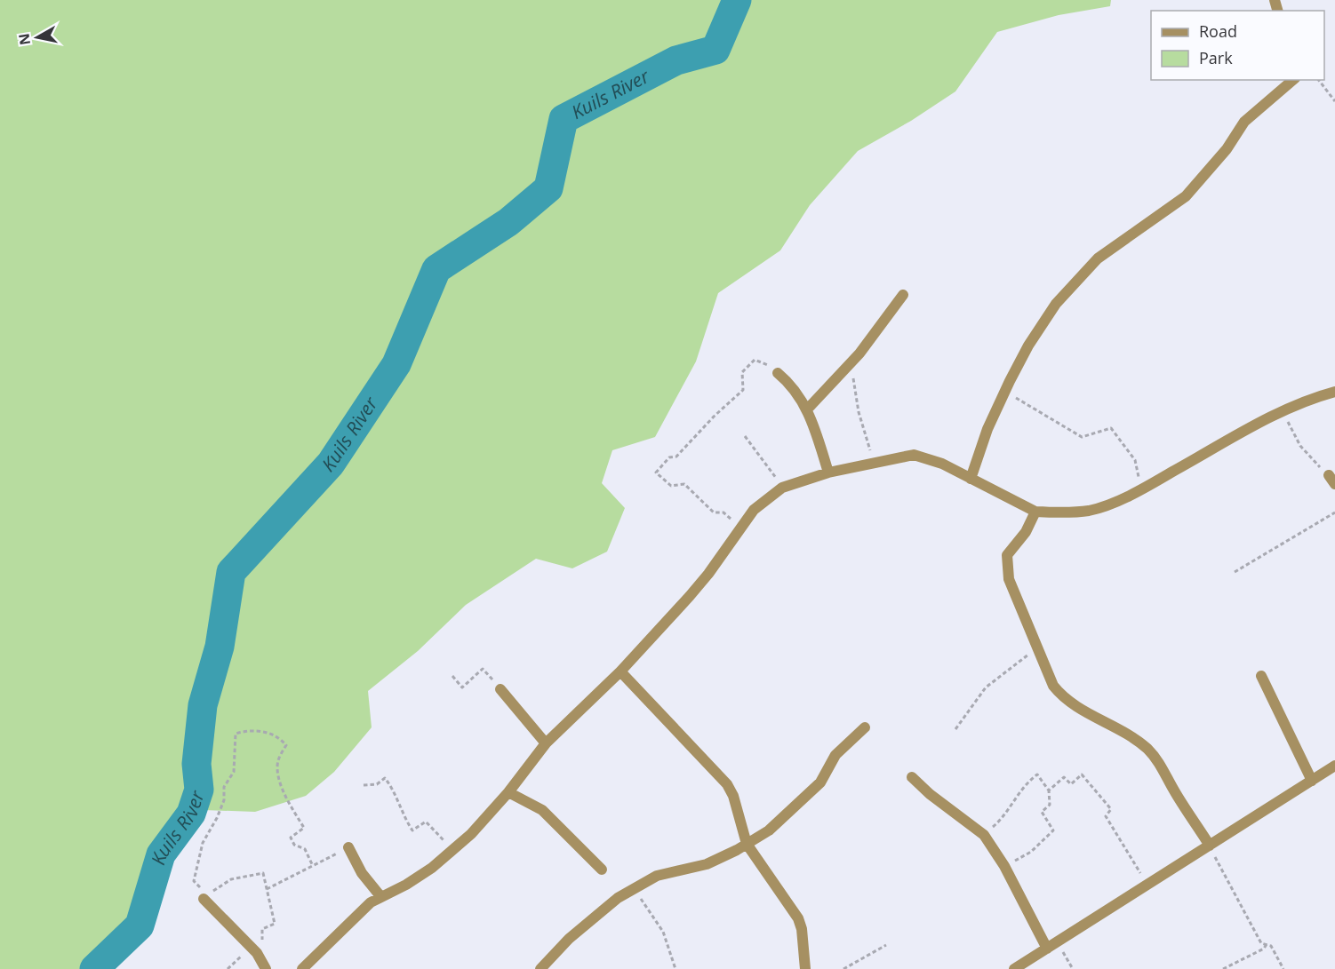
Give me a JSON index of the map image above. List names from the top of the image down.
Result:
{
  "water": ["Kuils River"],
  "legend": ["Road", "Park"],
  "north": "left"
}
